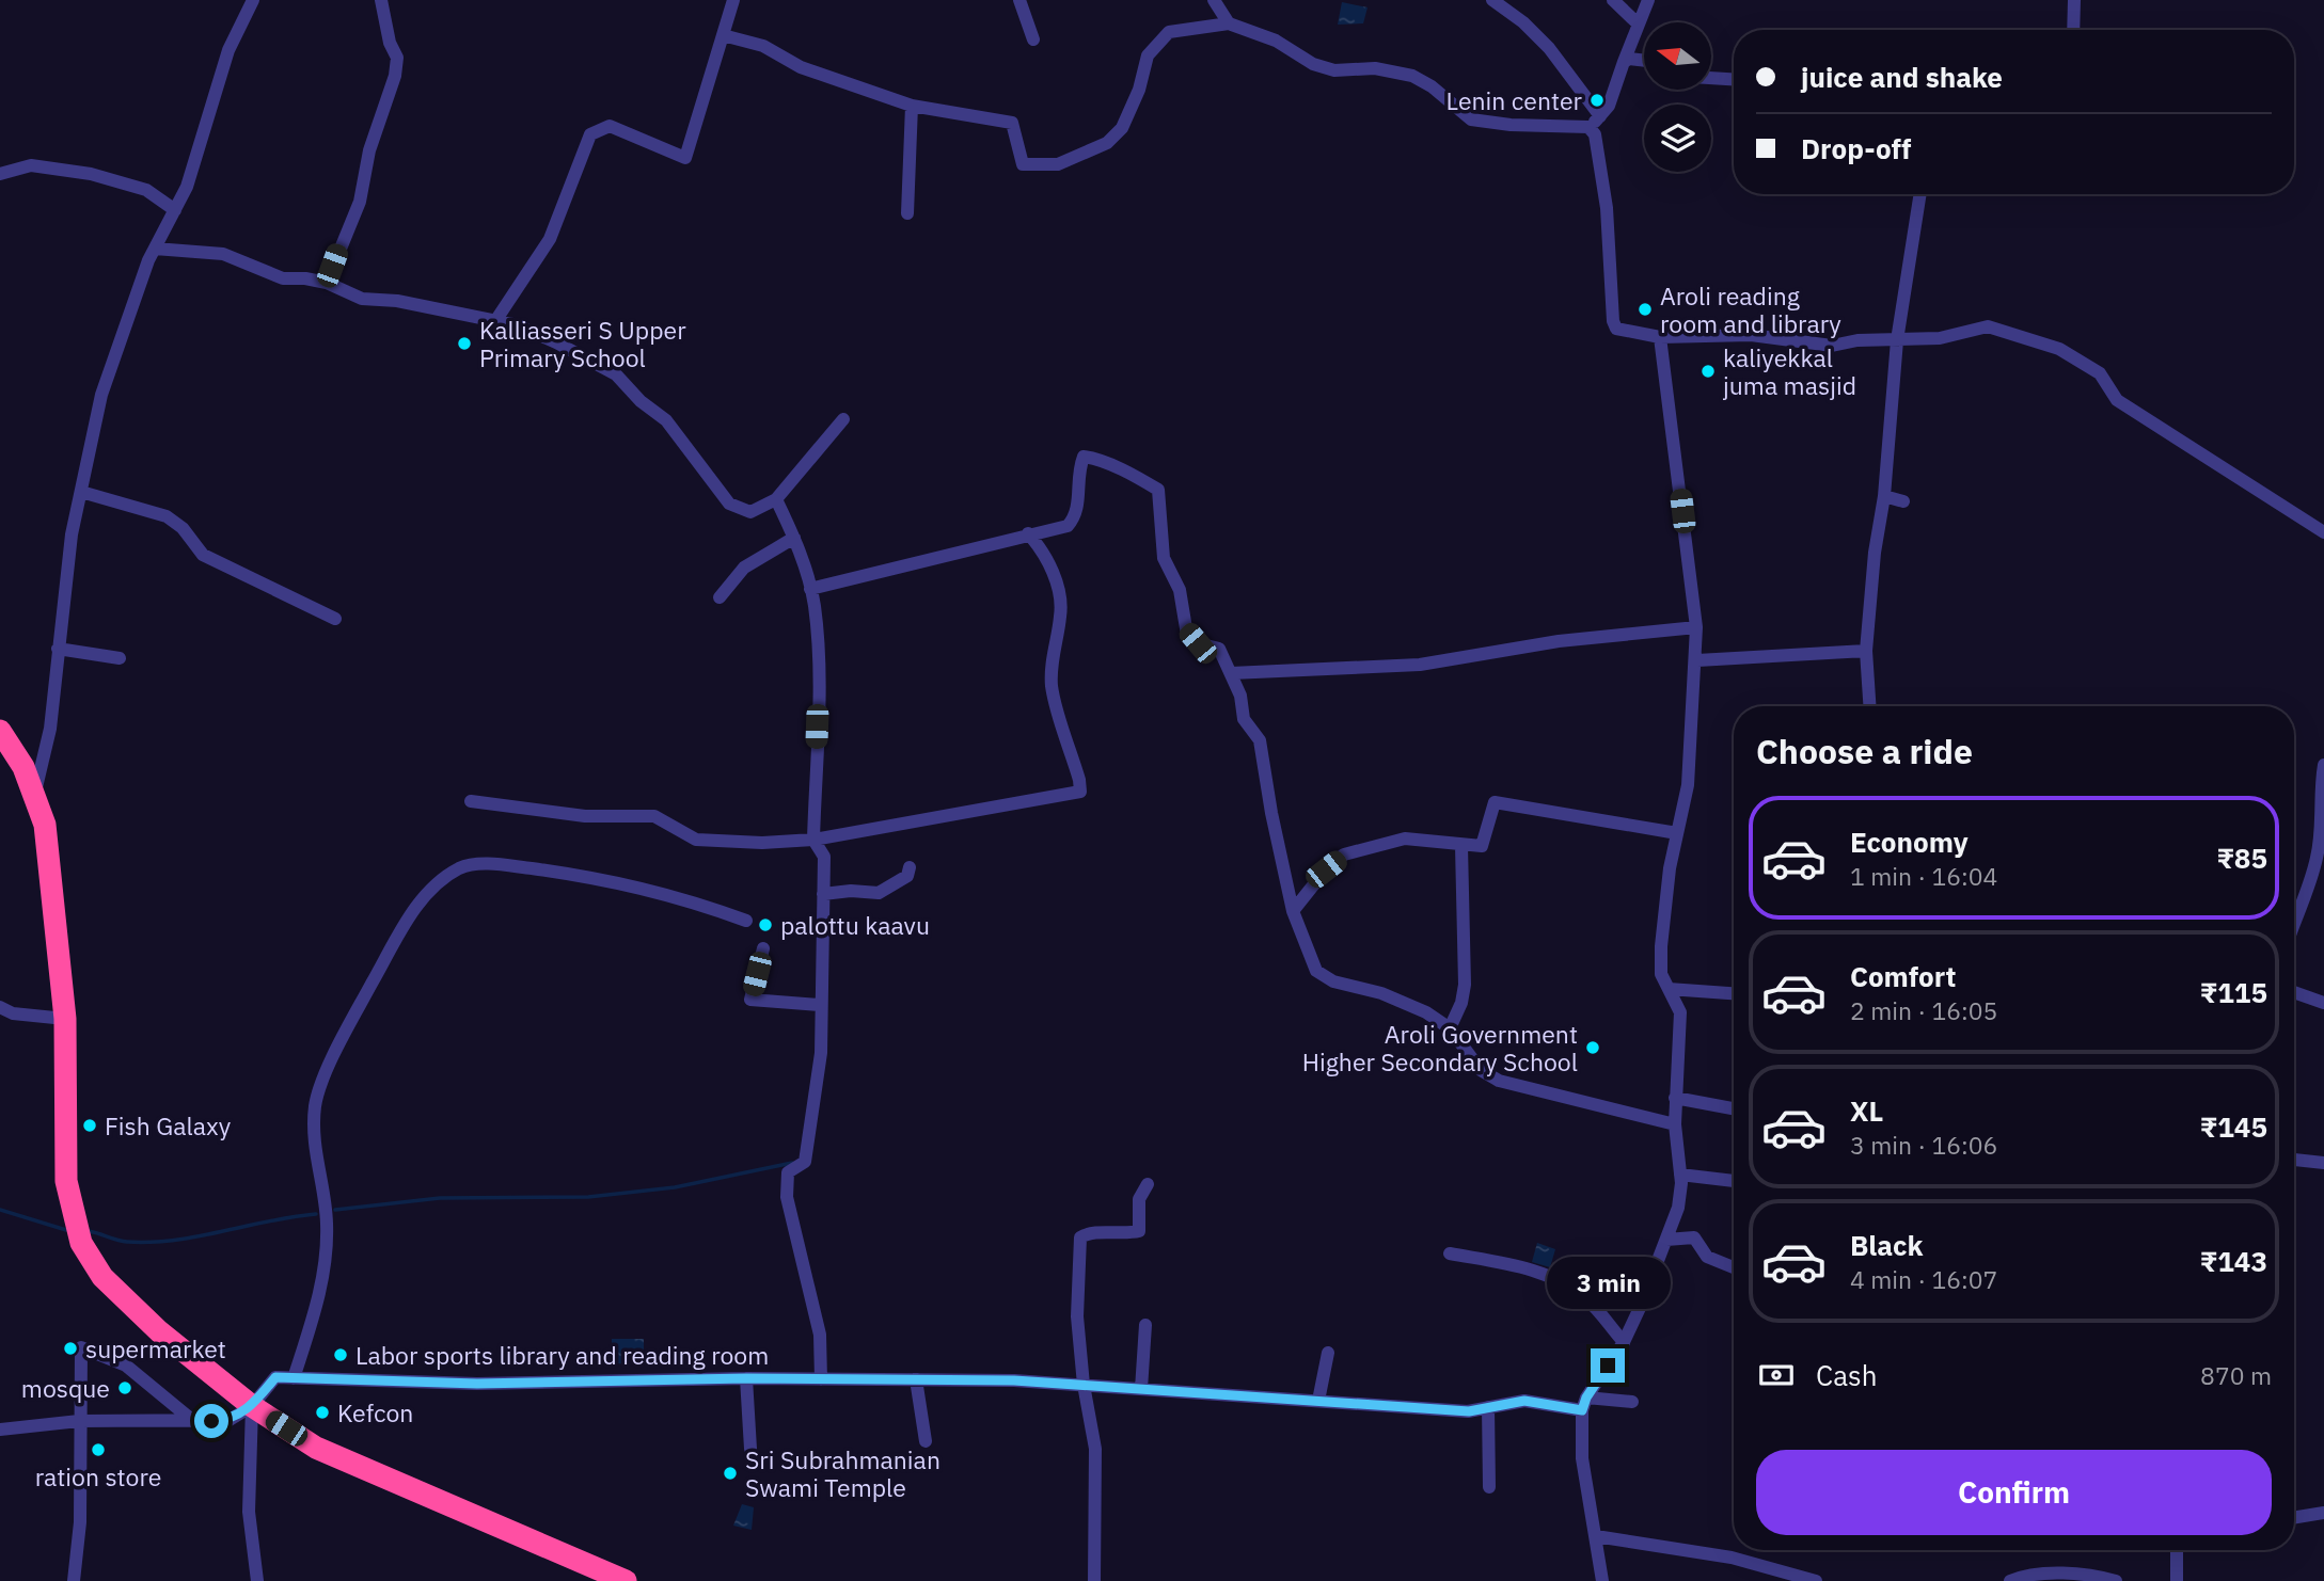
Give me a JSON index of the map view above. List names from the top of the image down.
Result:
{
  "places": [
    "Lenin center",
    "Aroli reading room and library",
    "Kalliasseri S Upper Primary School",
    "kaliyekkal juma masjid",
    "palottu kaavu",
    "Aroli Government Higher Secondary School",
    "Fish Galaxy",
    "supermarket",
    "Labor sports library and reading room",
    "mosque",
    "Kefcon",
    "ration store",
    "Sri Subrahmanian Swami Temple"
  ],
  "north": "left",
  "page": {
    "banner": ["juice and shake", "Drop-off"],
    "heading": "Choose a ride",
    "list": [
      {
        "name": "Economy",
        "note": "1 min · 16:04",
        "value": "₹85"
      },
      {
        "name": "Comfort",
        "note": "2 min · 16:05",
        "value": "₹115"
      },
      {
        "name": "XL",
        "note": "3 min · 16:06",
        "value": "₹145"
      },
      {
        "name": "Black",
        "note": "4 min · 16:07",
        "value": "₹143"
      }
    ],
    "bubble": "3 min",
    "pay": ["Cash", "870 m"],
    "buttons": "Confirm"
  }
}
